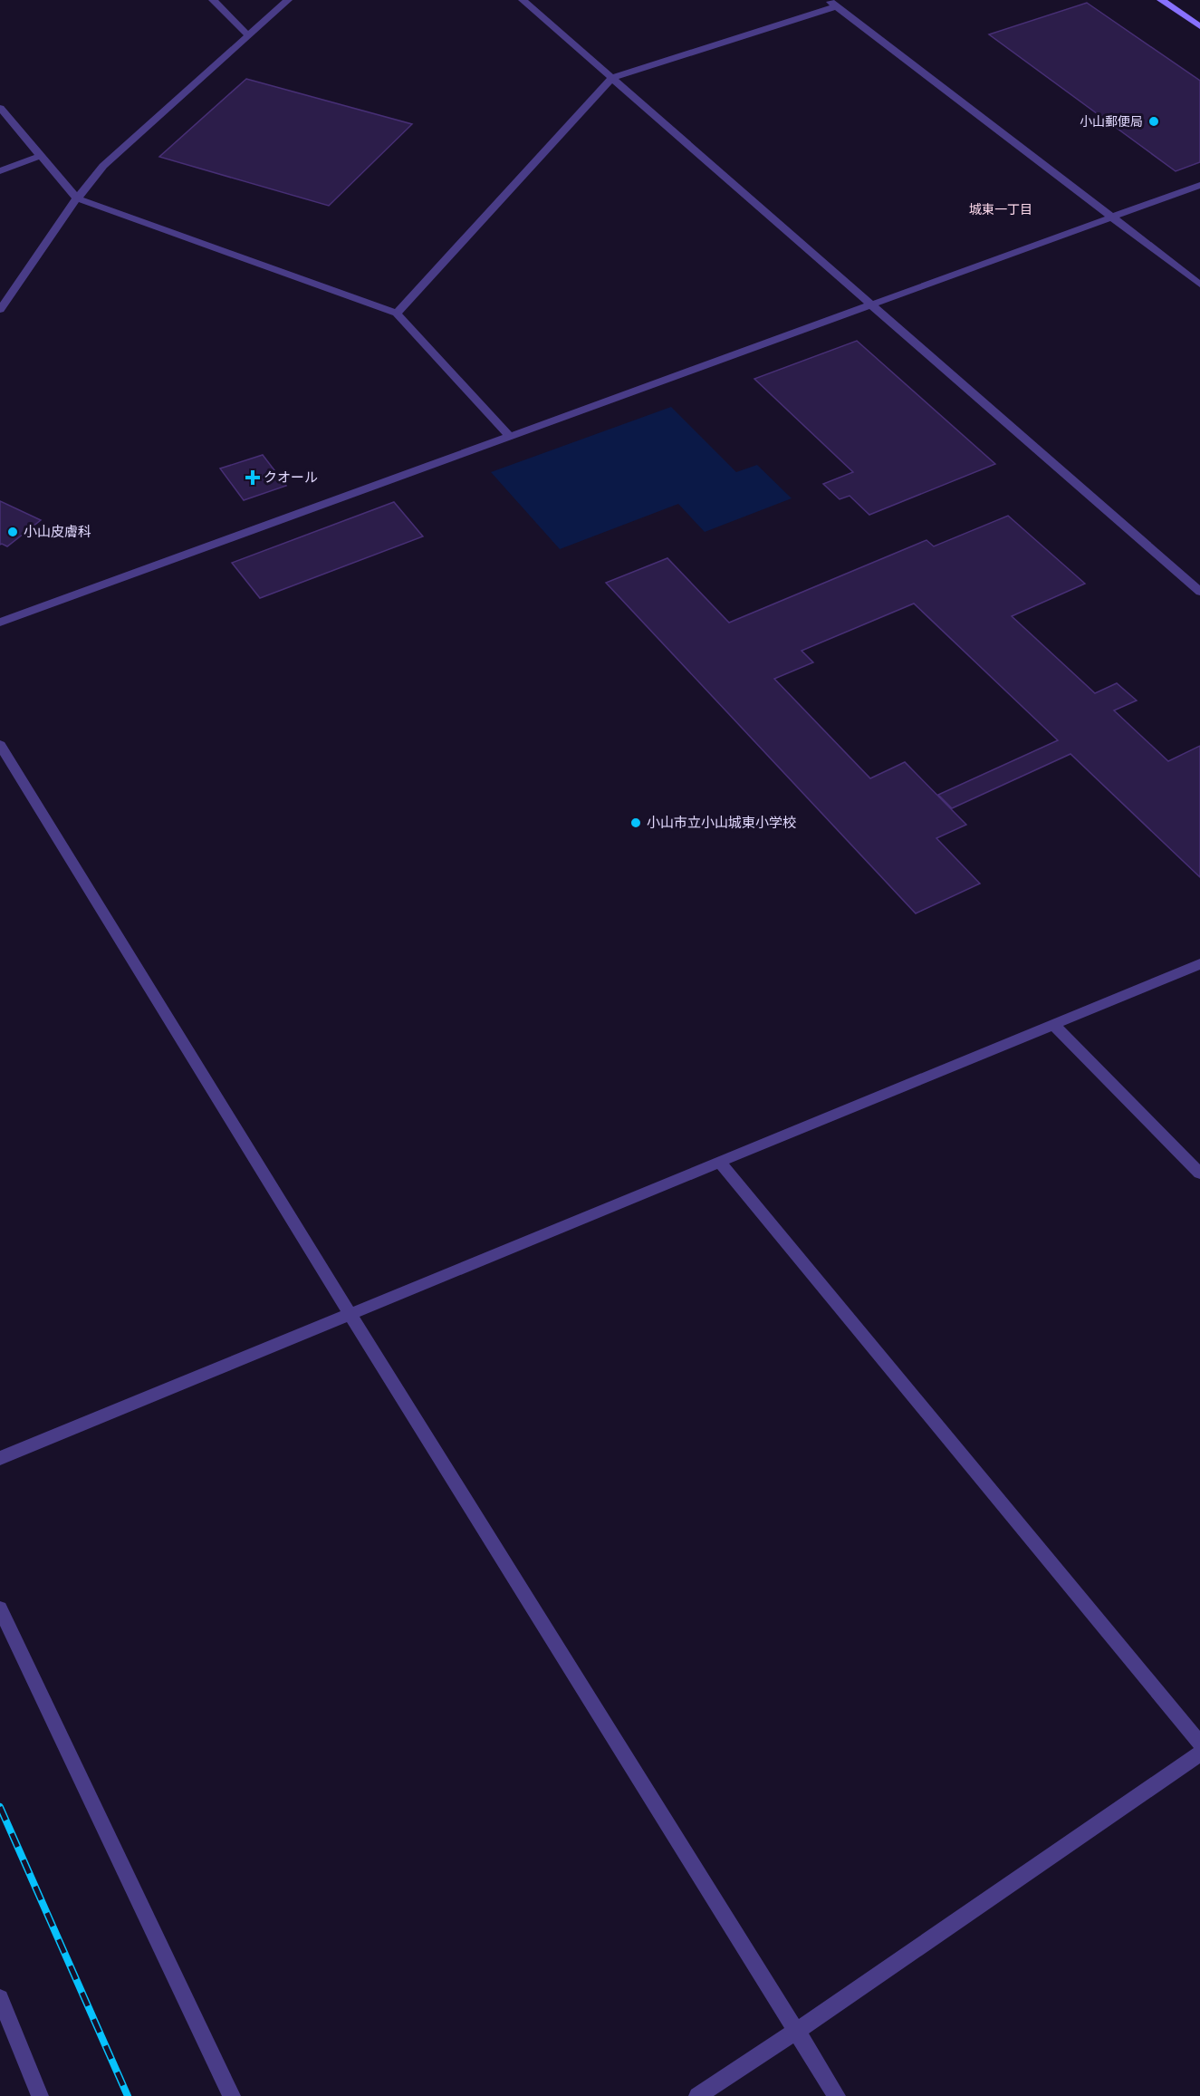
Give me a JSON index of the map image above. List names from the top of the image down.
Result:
{
  "districts": ["城東一丁目"],
  "places": {
    "other": ["小山郵便局", "小山皮膚科", "小山市立小山城東小学校"],
    "health": ["クオール"]
  }
}
